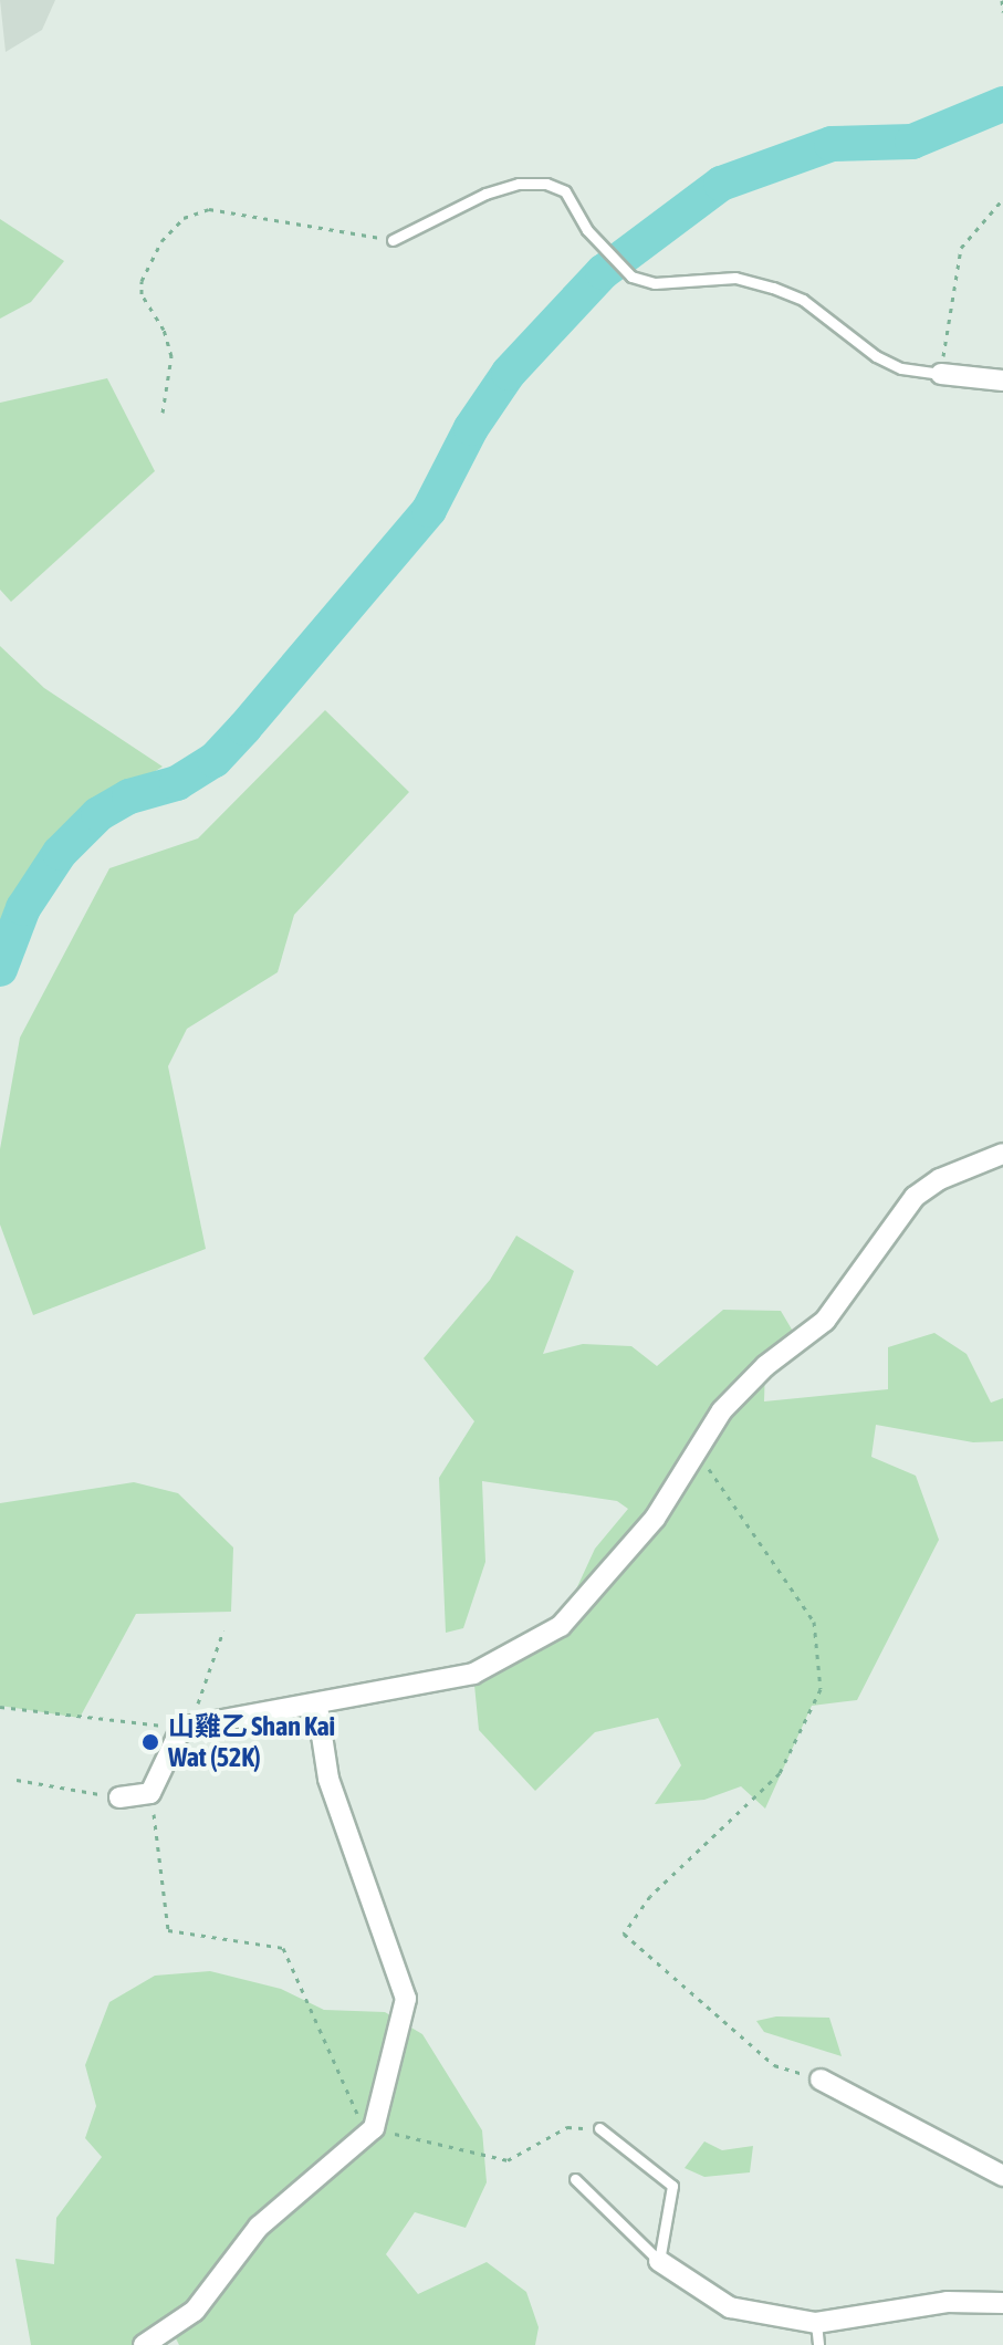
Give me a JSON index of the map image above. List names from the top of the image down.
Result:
{
  "places": ["山雞乙 Shan Kai Wat (52K)"]
}
